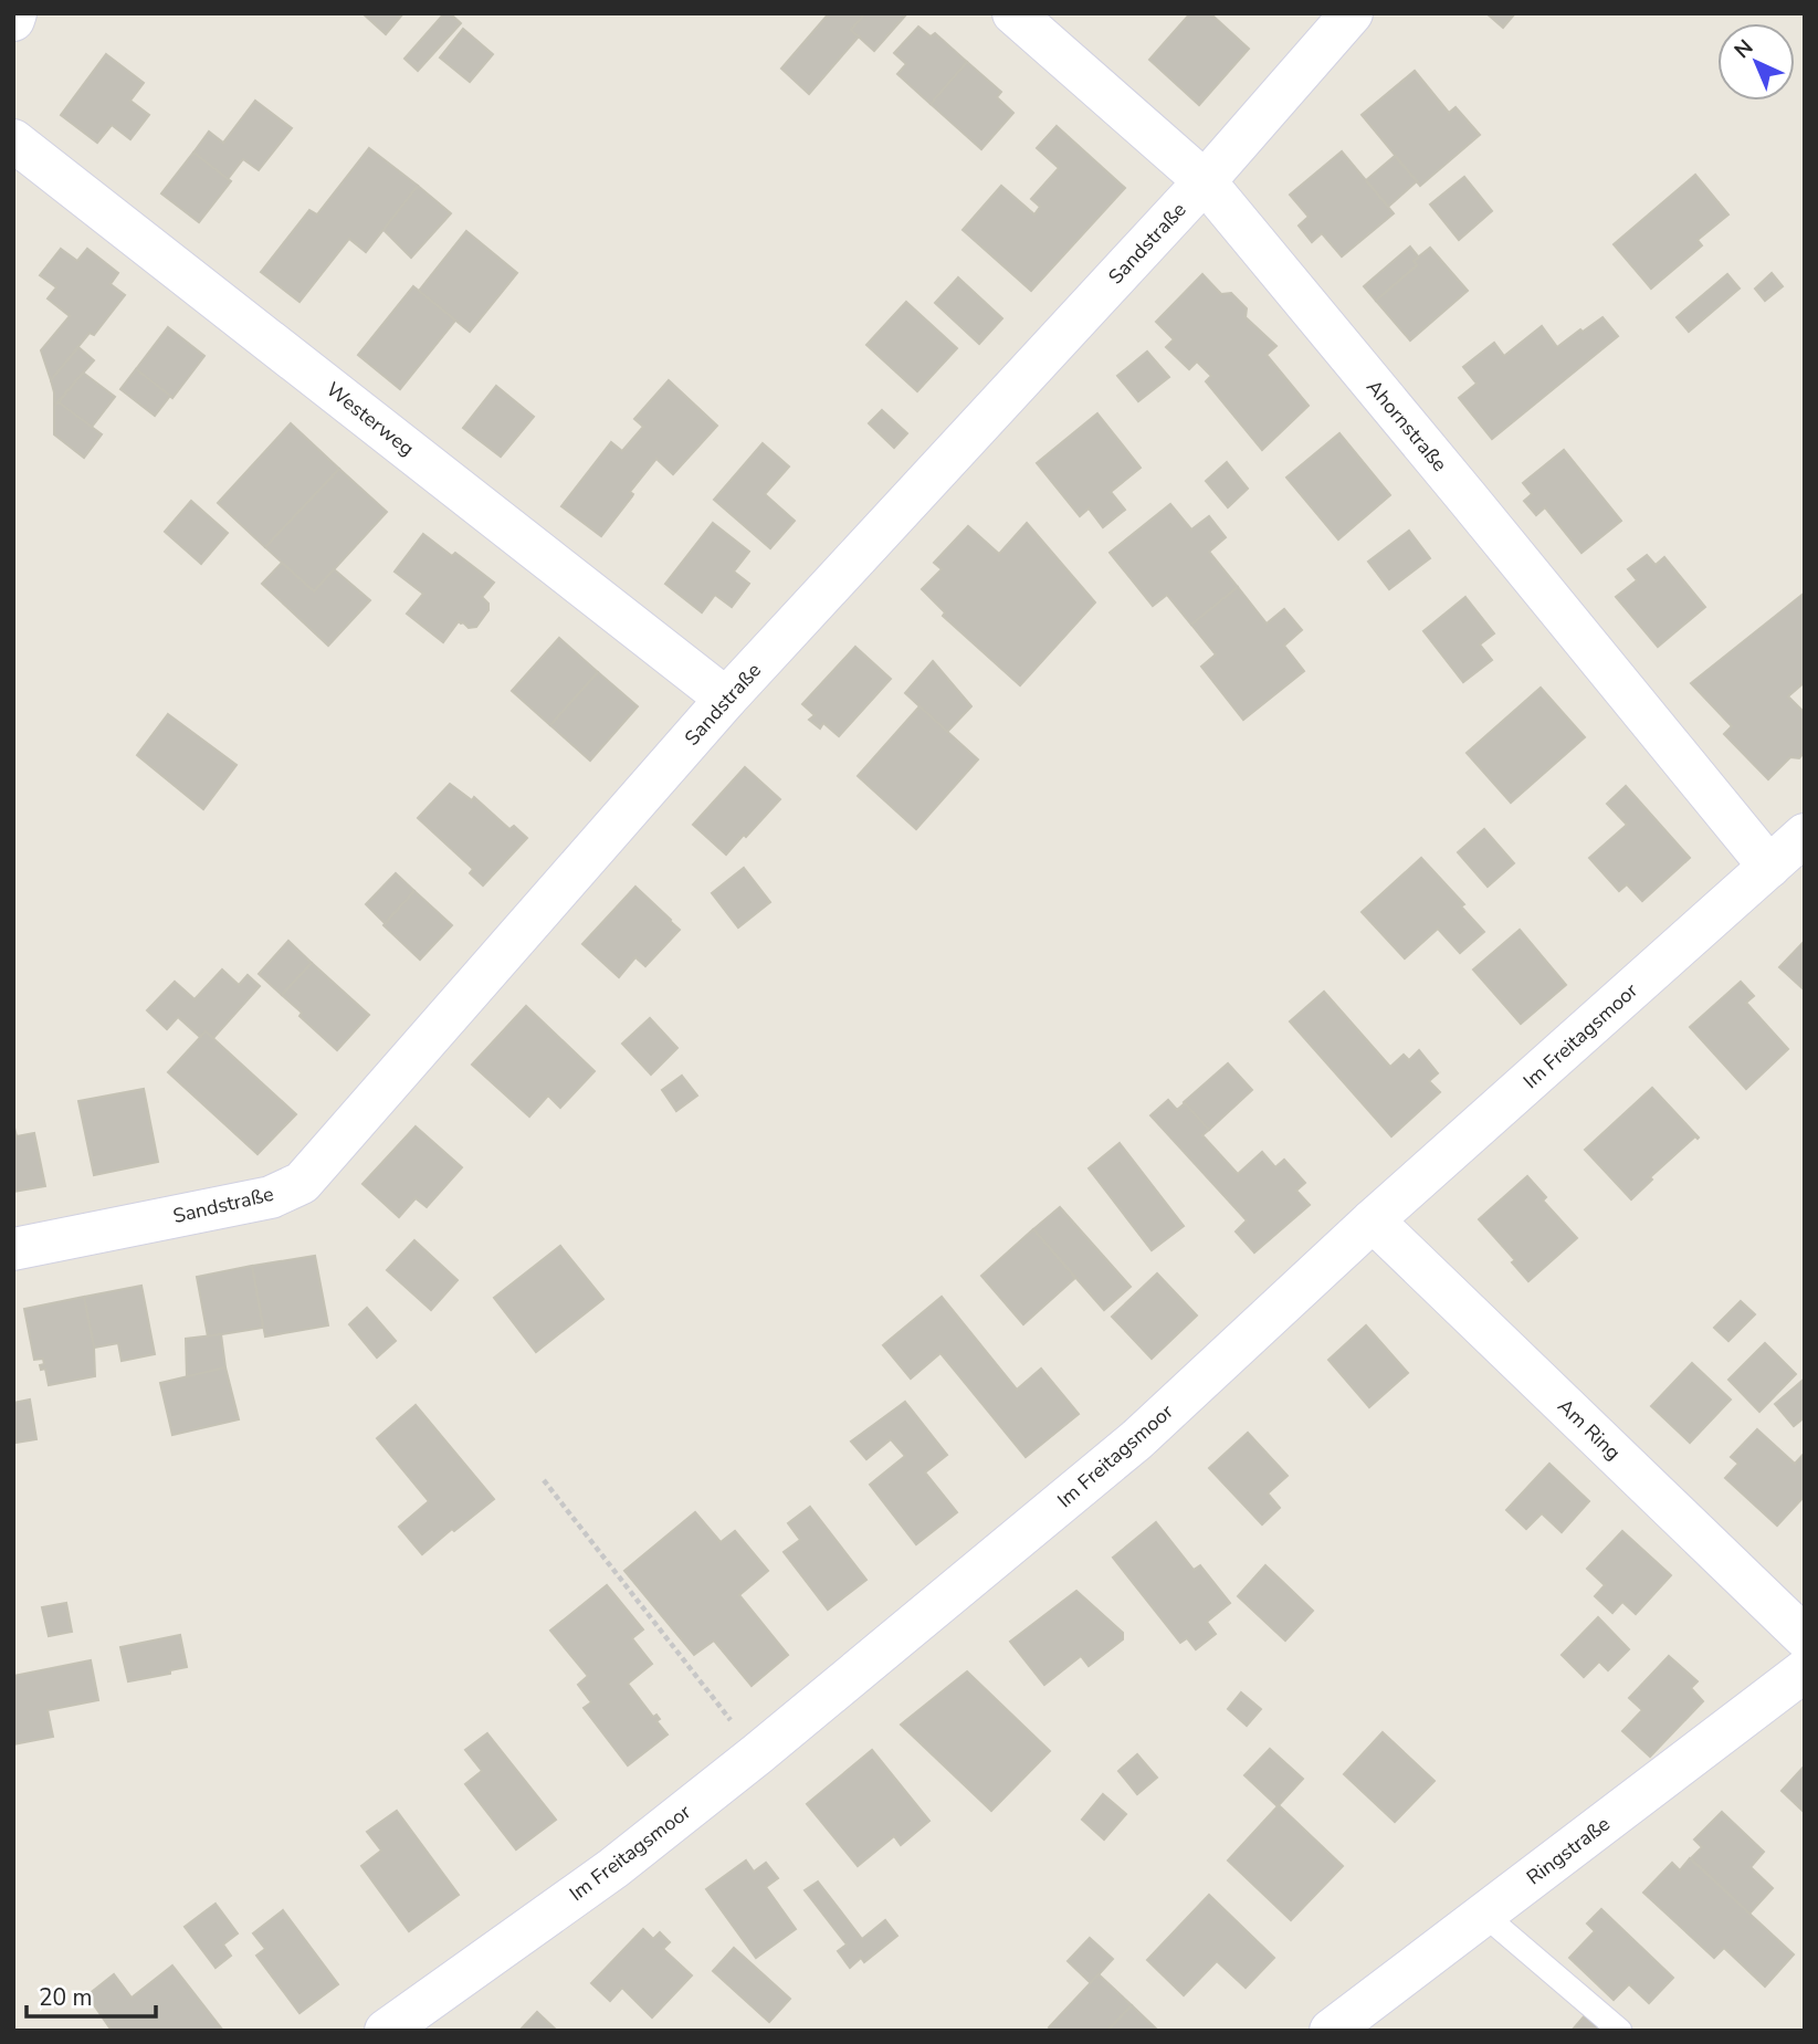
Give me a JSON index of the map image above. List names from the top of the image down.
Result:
{
  "streets": {
    "street": [
      "Sandstraße",
      "Westerweg",
      "Ahornstraße",
      "Im Freitagsmoor",
      "Am Ring",
      "Ringstraße"
    ]
  },
  "crossings": [
    ["Sandstraße", "Westerweg"],
    ["Sandstraße", "Ahornstraße"],
    ["Ahornstraße", "Im Freitagsmoor"],
    ["Im Freitagsmoor", "Am Ring"]
  ],
  "scale_bar": "20 m",
  "north": "top left"
}
